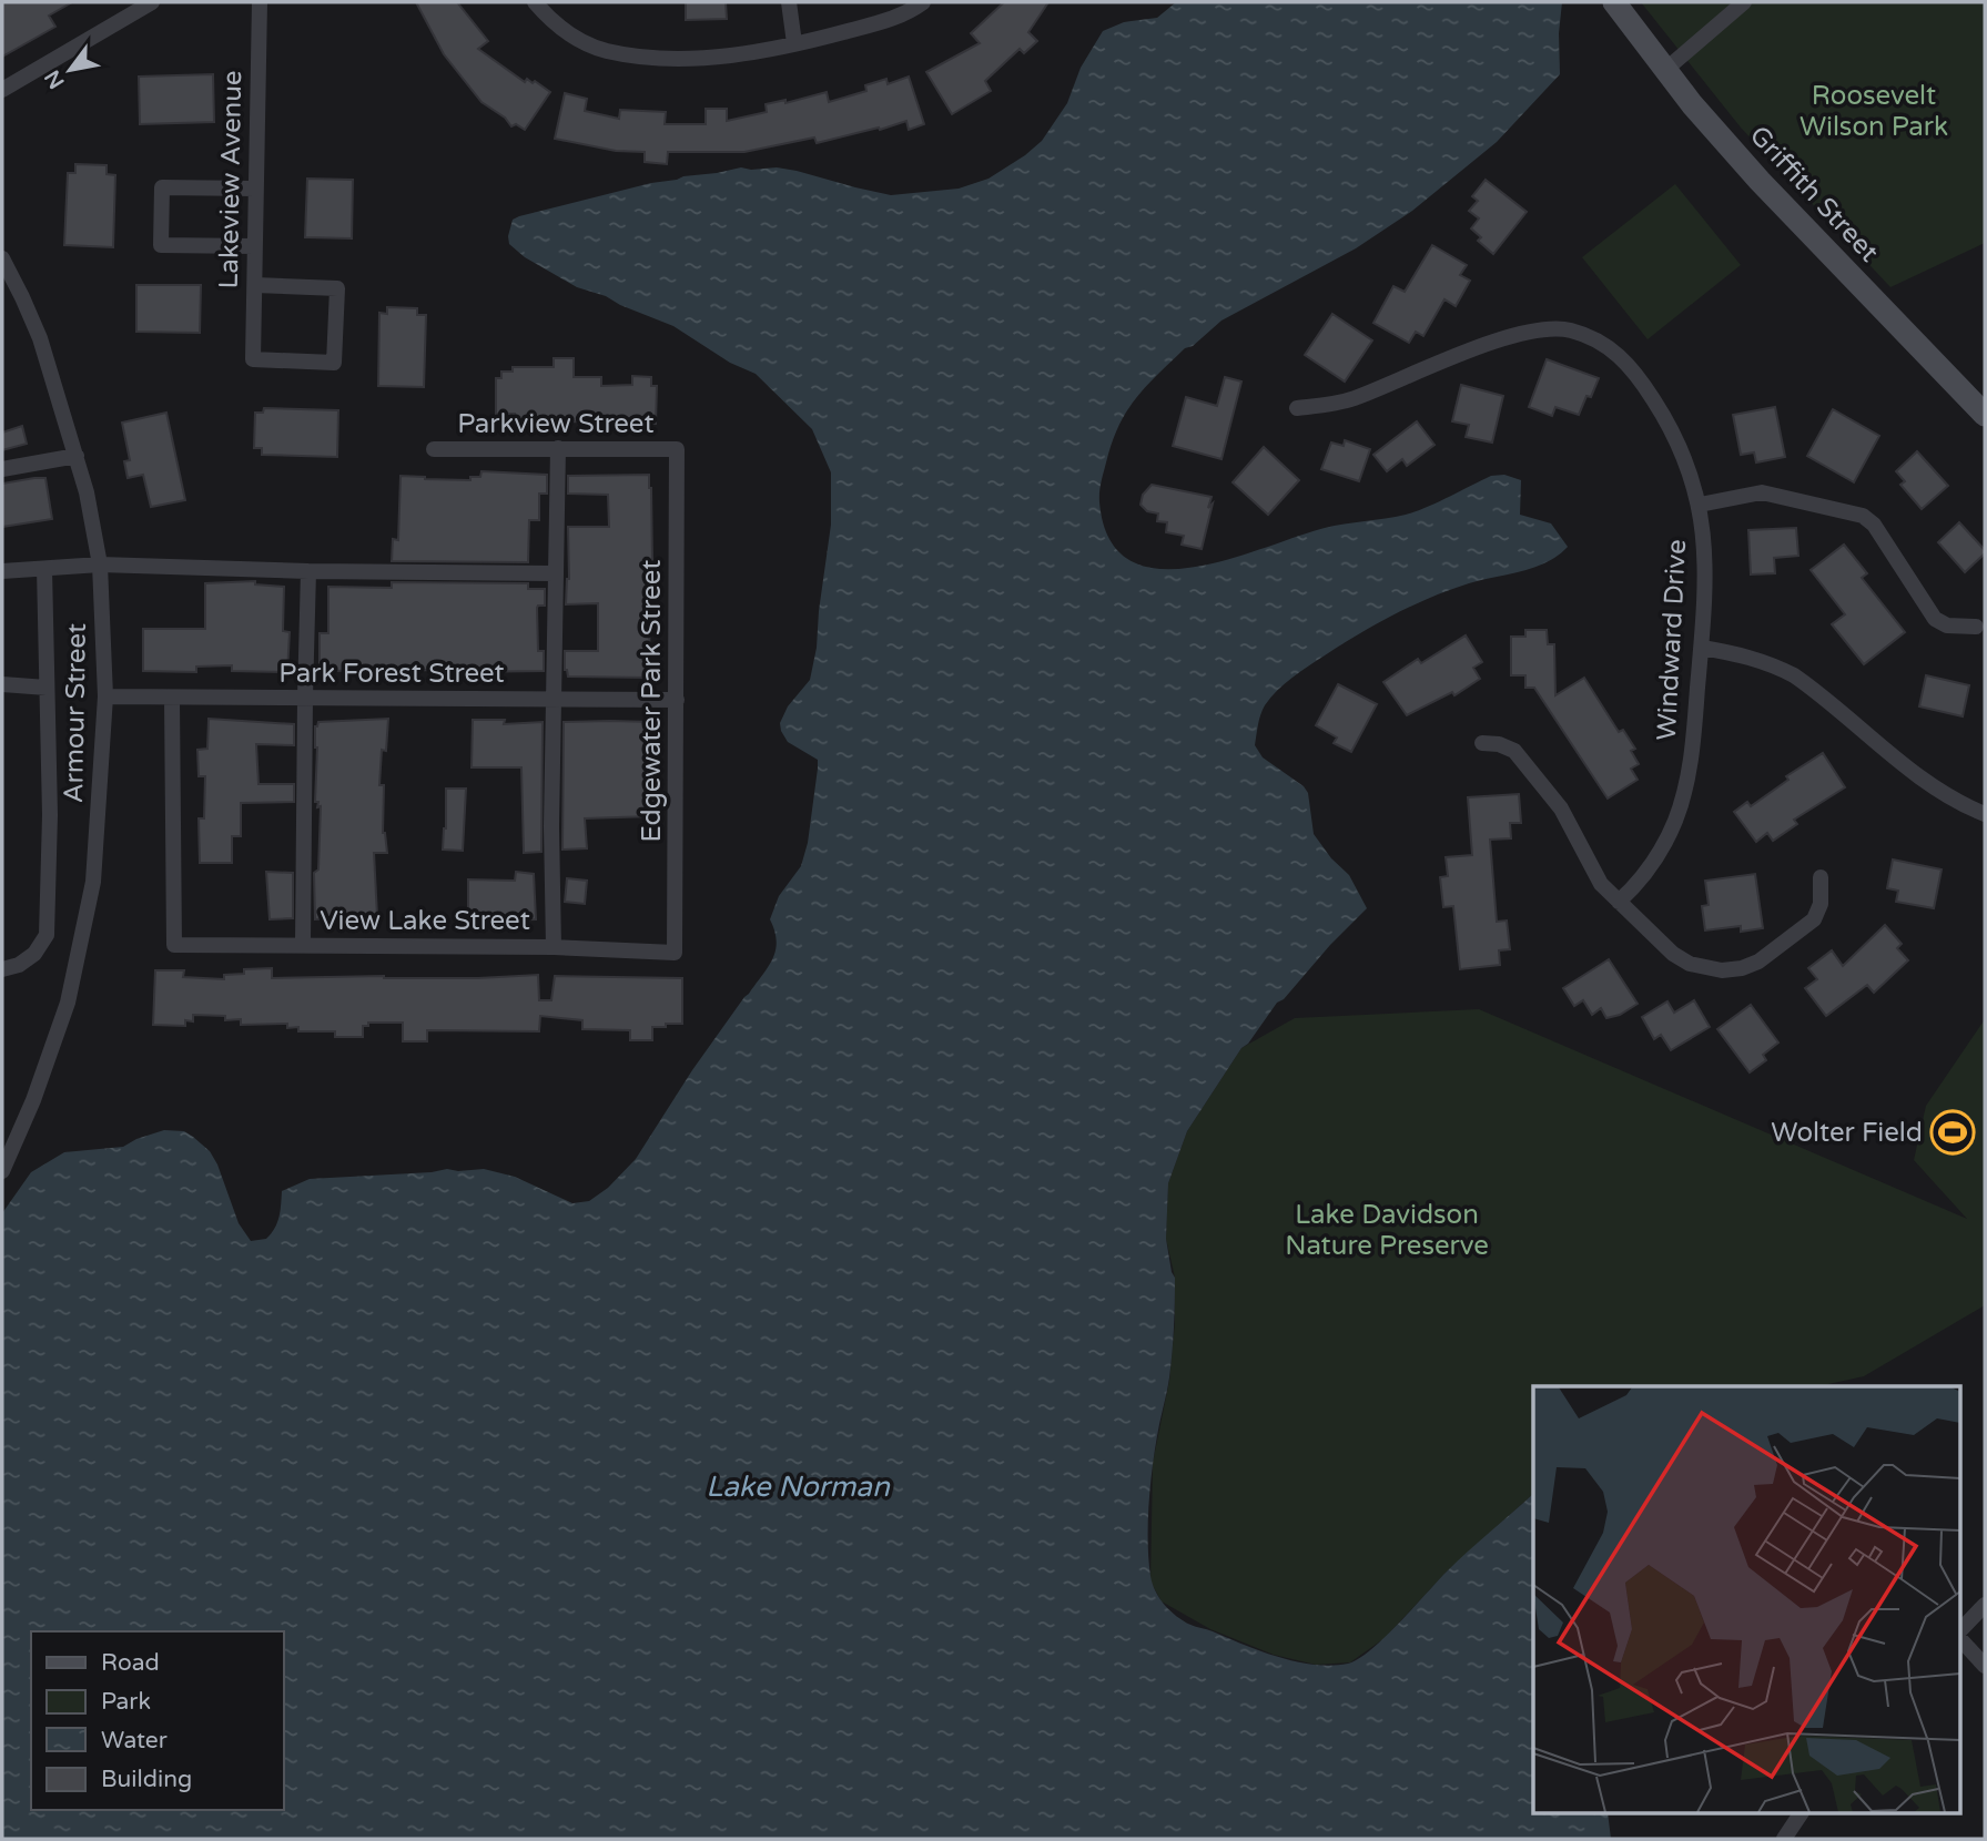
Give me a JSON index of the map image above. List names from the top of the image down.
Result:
{
  "streets": {
    "main road": ["Griffith Street"],
    "street": [
      "Lakeview Avenue",
      "Parkview Street",
      "Windward Drive",
      "Park Forest Street",
      "Edgewater Park Street",
      "Armour Street",
      "View Lake Street"
    ]
  },
  "crossings": [
    ["Parkview Street", "Edgewater Park Street"],
    ["Park Forest Street", "Edgewater Park Street"],
    ["Park Forest Street", "Armour Street"],
    ["Park Forest Street", "View Lake Street"],
    ["Edgewater Park Street", "View Lake Street"]
  ],
  "water": ["Lake Norman"],
  "parks": ["Roosevelt Wilson Park", "Lake Davidson Nature Preserve"],
  "places": {
    "sports": ["Wolter Field"]
  },
  "legend": [
    "Road",
    "Park",
    "Water",
    "Building"
  ],
  "north": "bottom left"
}
